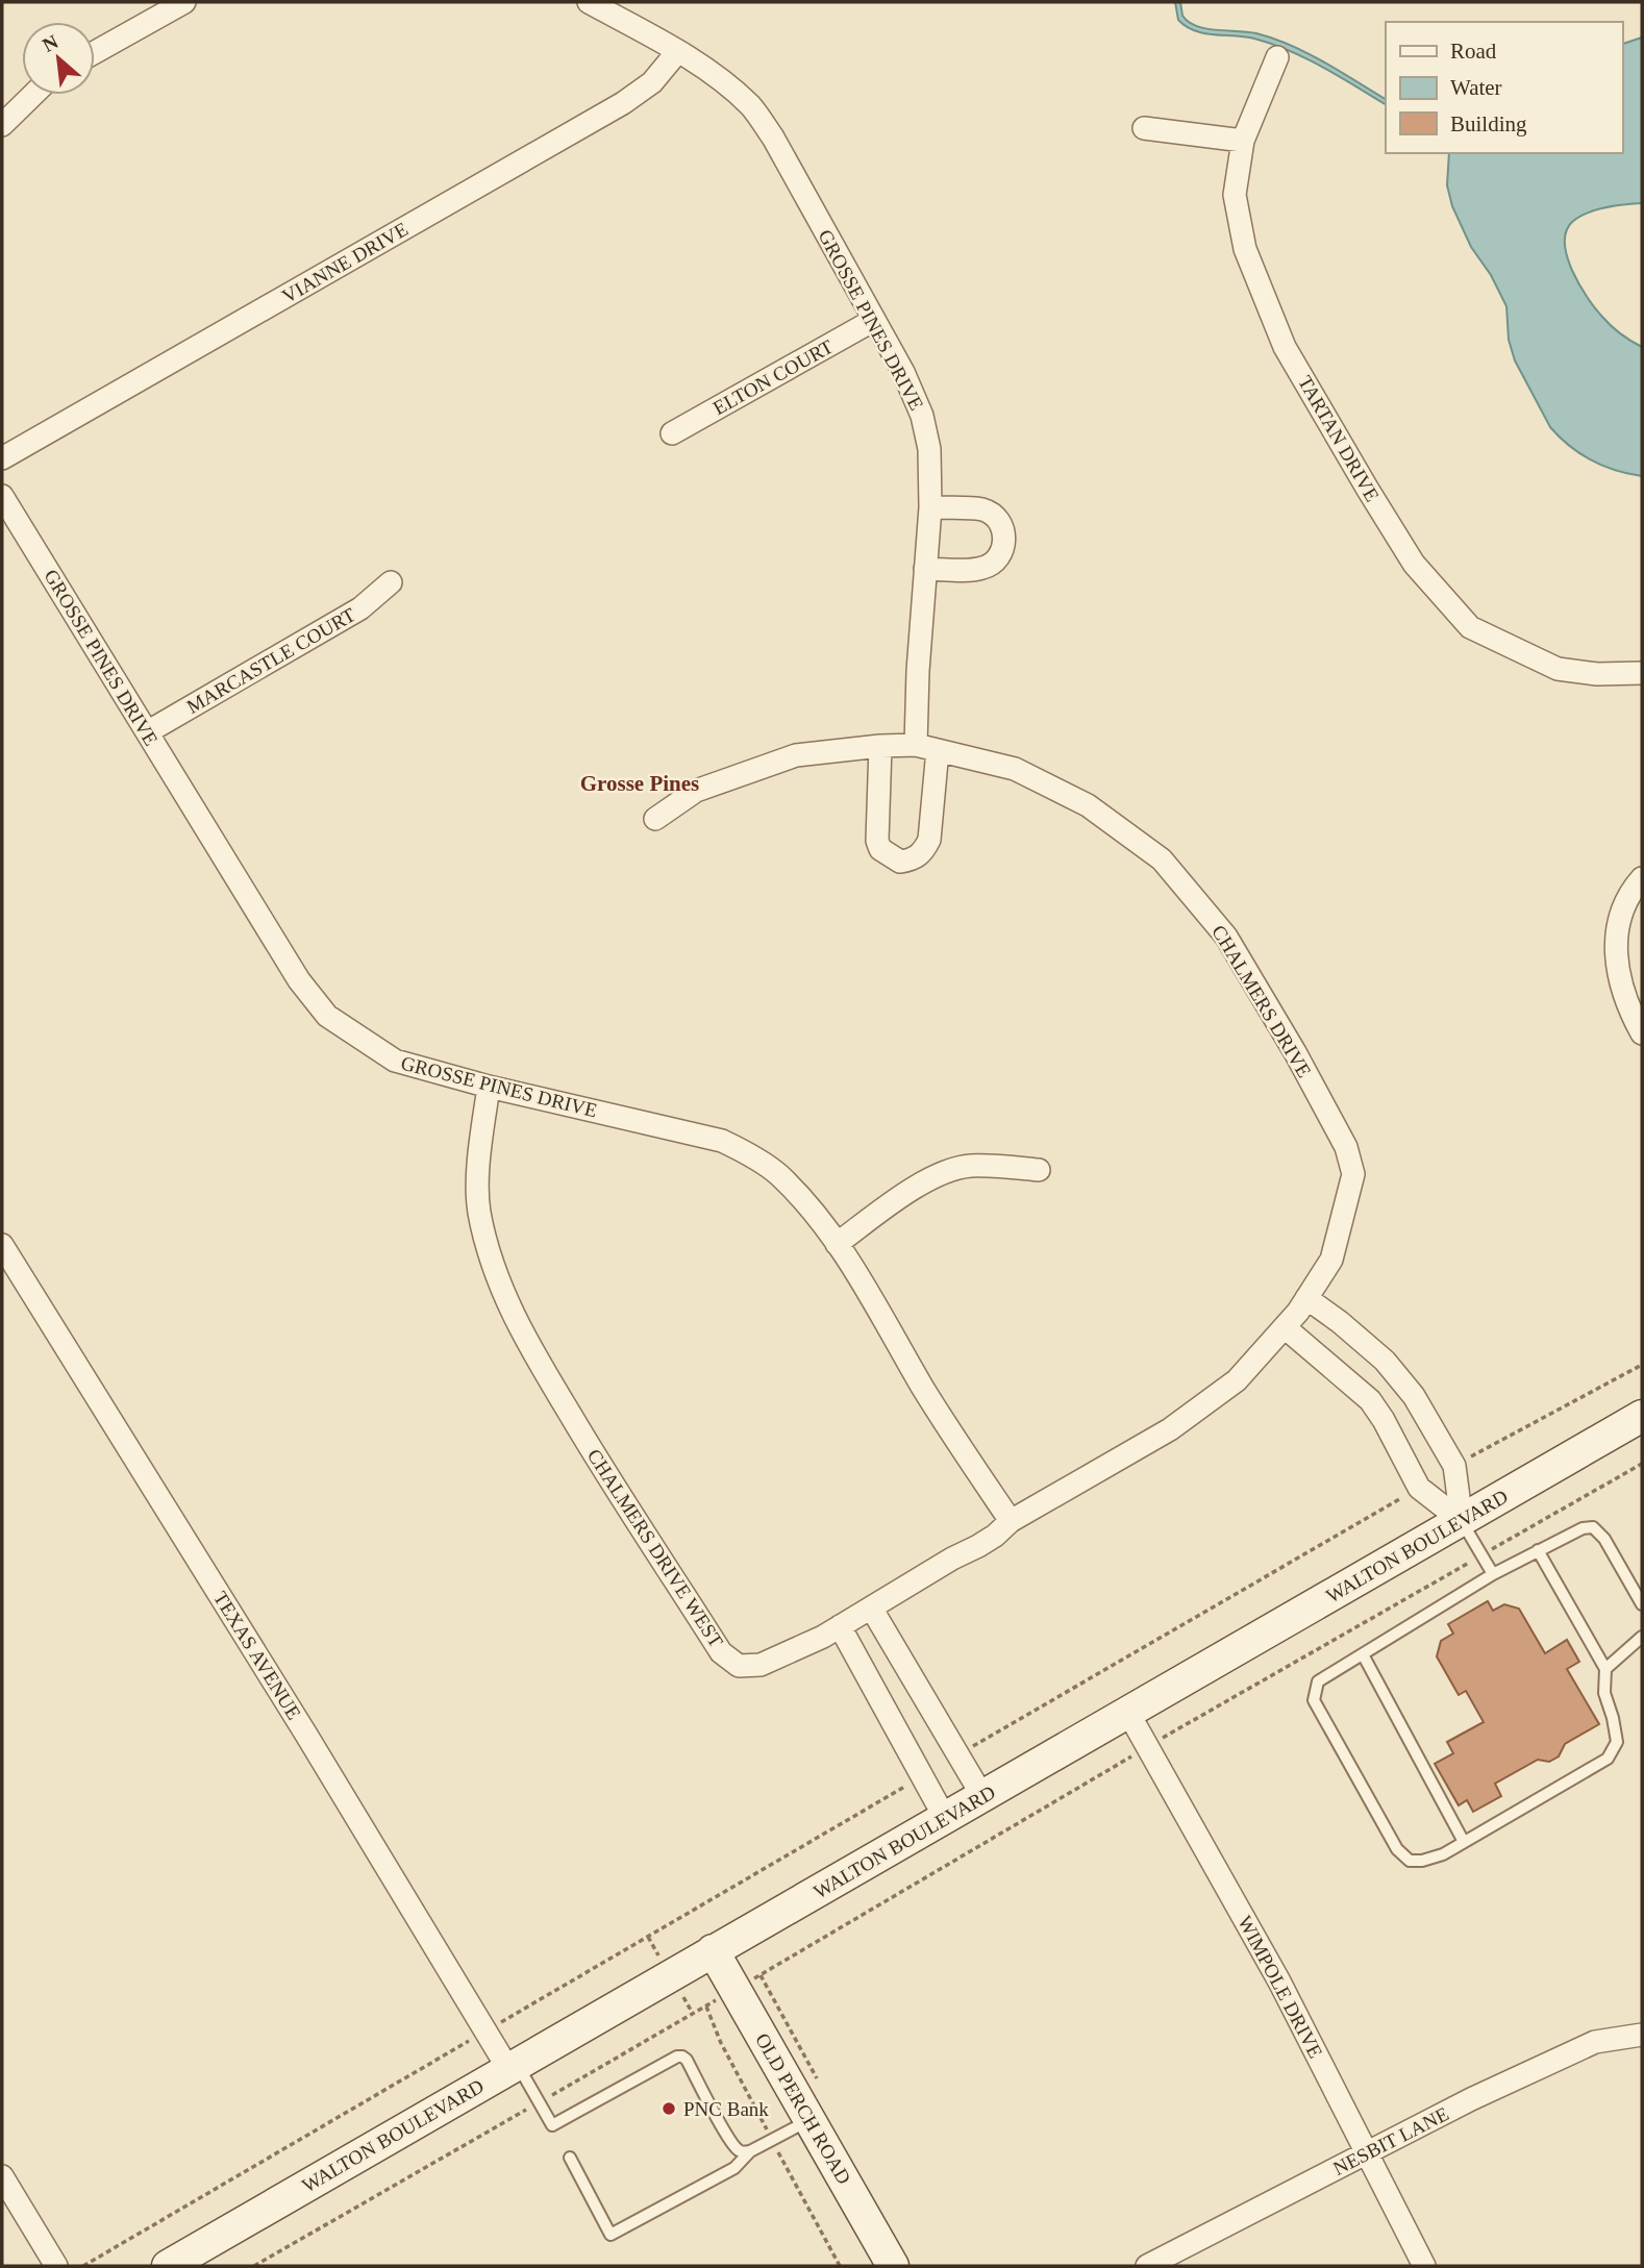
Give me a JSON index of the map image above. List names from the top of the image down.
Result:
{
  "streets": {
    "main road": ["WALTON BOULEVARD", "OLD PERCH ROAD"],
    "street": [
      "VIANNE DRIVE",
      "GROSSE PINES DRIVE",
      "ELTON COURT",
      "TARTAN DRIVE",
      "MARCASTLE COURT",
      "CHALMERS DRIVE",
      "CHALMERS DRIVE WEST",
      "TEXAS AVENUE",
      "WIMPOLE DRIVE",
      "NESBIT LANE"
    ]
  },
  "crossings": [
    ["VIANNE DRIVE", "GROSSE PINES DRIVE"],
    ["GROSSE PINES DRIVE", "ELTON COURT"],
    ["GROSSE PINES DRIVE", "MARCASTLE COURT"],
    ["GROSSE PINES DRIVE", "CHALMERS DRIVE"],
    ["GROSSE PINES DRIVE", "CHALMERS DRIVE WEST"],
    ["CHALMERS DRIVE", "CHALMERS DRIVE WEST"],
    ["WALTON BOULEVARD", "TEXAS AVENUE"],
    ["WALTON BOULEVARD", "WIMPOLE DRIVE"],
    ["WALTON BOULEVARD", "OLD PERCH ROAD"],
    ["WIMPOLE DRIVE", "NESBIT LANE"]
  ],
  "districts": ["Grosse Pines"],
  "places": ["PNC Bank"],
  "legend": ["Road", "Water", "Building"],
  "north": "top left"
}
